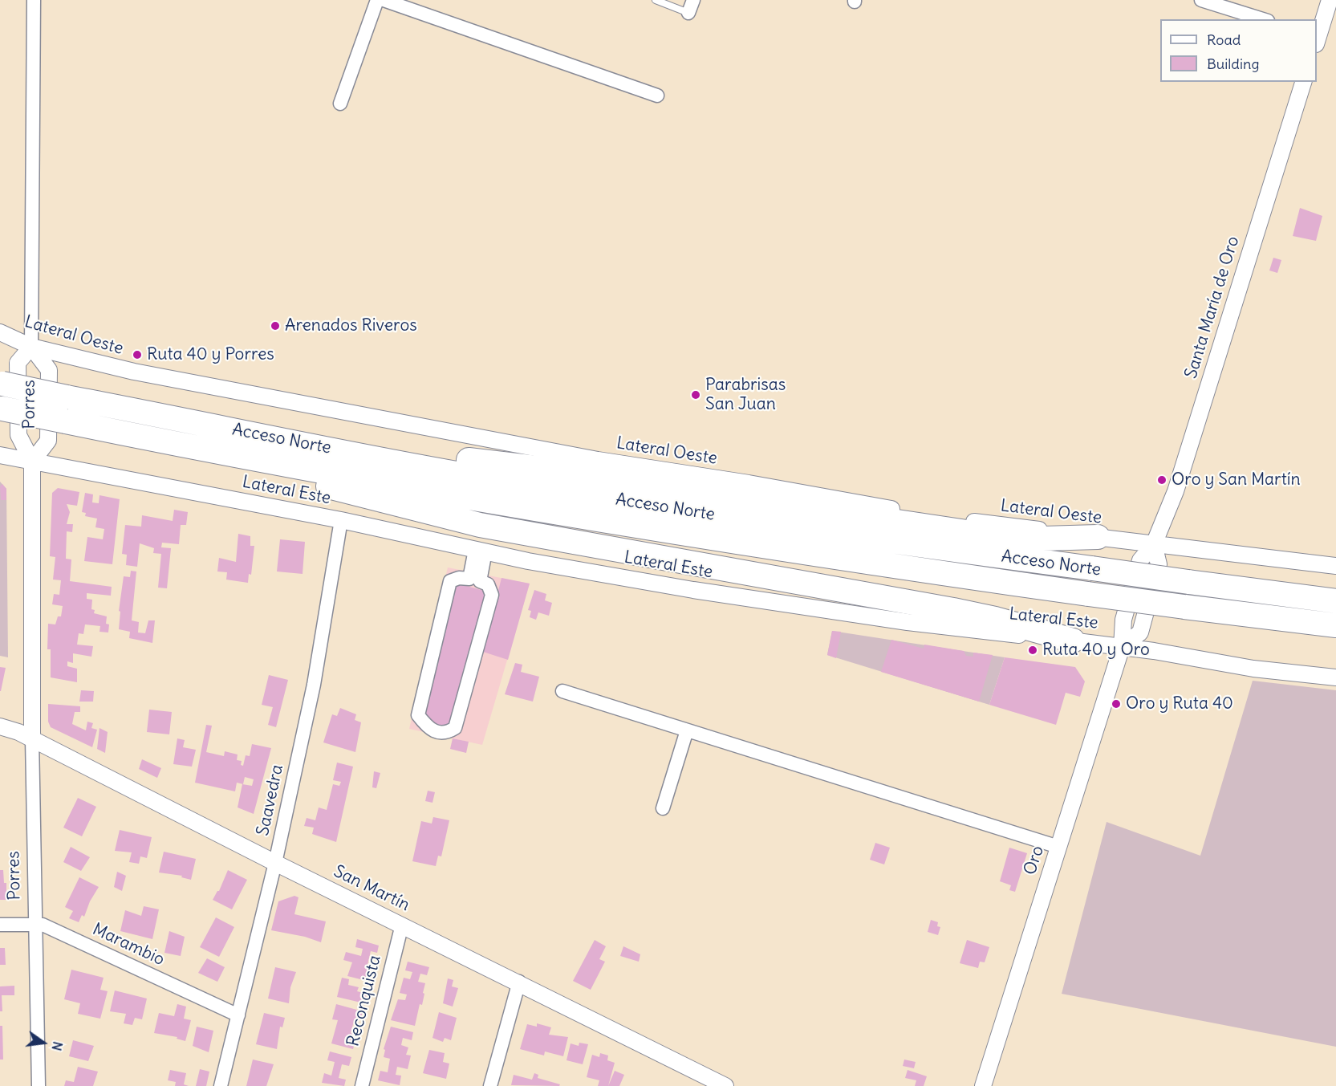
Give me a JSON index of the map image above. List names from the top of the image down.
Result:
{
  "streets": {
    "highway": ["Acceso Norte"],
    "street": [
      "Santa María de Oro",
      "Lateral Oeste",
      "Porres",
      "Lateral Este",
      "Saavedra",
      "Oro",
      "San Martín",
      "Marambio",
      "Reconquista"
    ]
  },
  "crossings": [
    ["Santa María de Oro", "Lateral Oeste"],
    ["Santa María de Oro", "Oro"],
    ["Lateral Oeste", "Porres"],
    ["Lateral Oeste", "Oro"],
    ["Porres", "Lateral Este"],
    ["Porres", "San Martín"],
    ["Porres", "Marambio"],
    ["Lateral Este", "Saavedra"],
    ["Lateral Este", "Oro"],
    ["Saavedra", "San Martín"],
    ["Saavedra", "Marambio"],
    ["San Martín", "Reconquista"]
  ],
  "places": [
    "Arenados Riveros",
    "Ruta 40 y Porres",
    "Parabrisas San Juan",
    "Oro y San Martín",
    "Ruta 40 y Oro",
    "Oro y Ruta 40"
  ],
  "legend": ["Road", "Building"],
  "north": "right"
}
